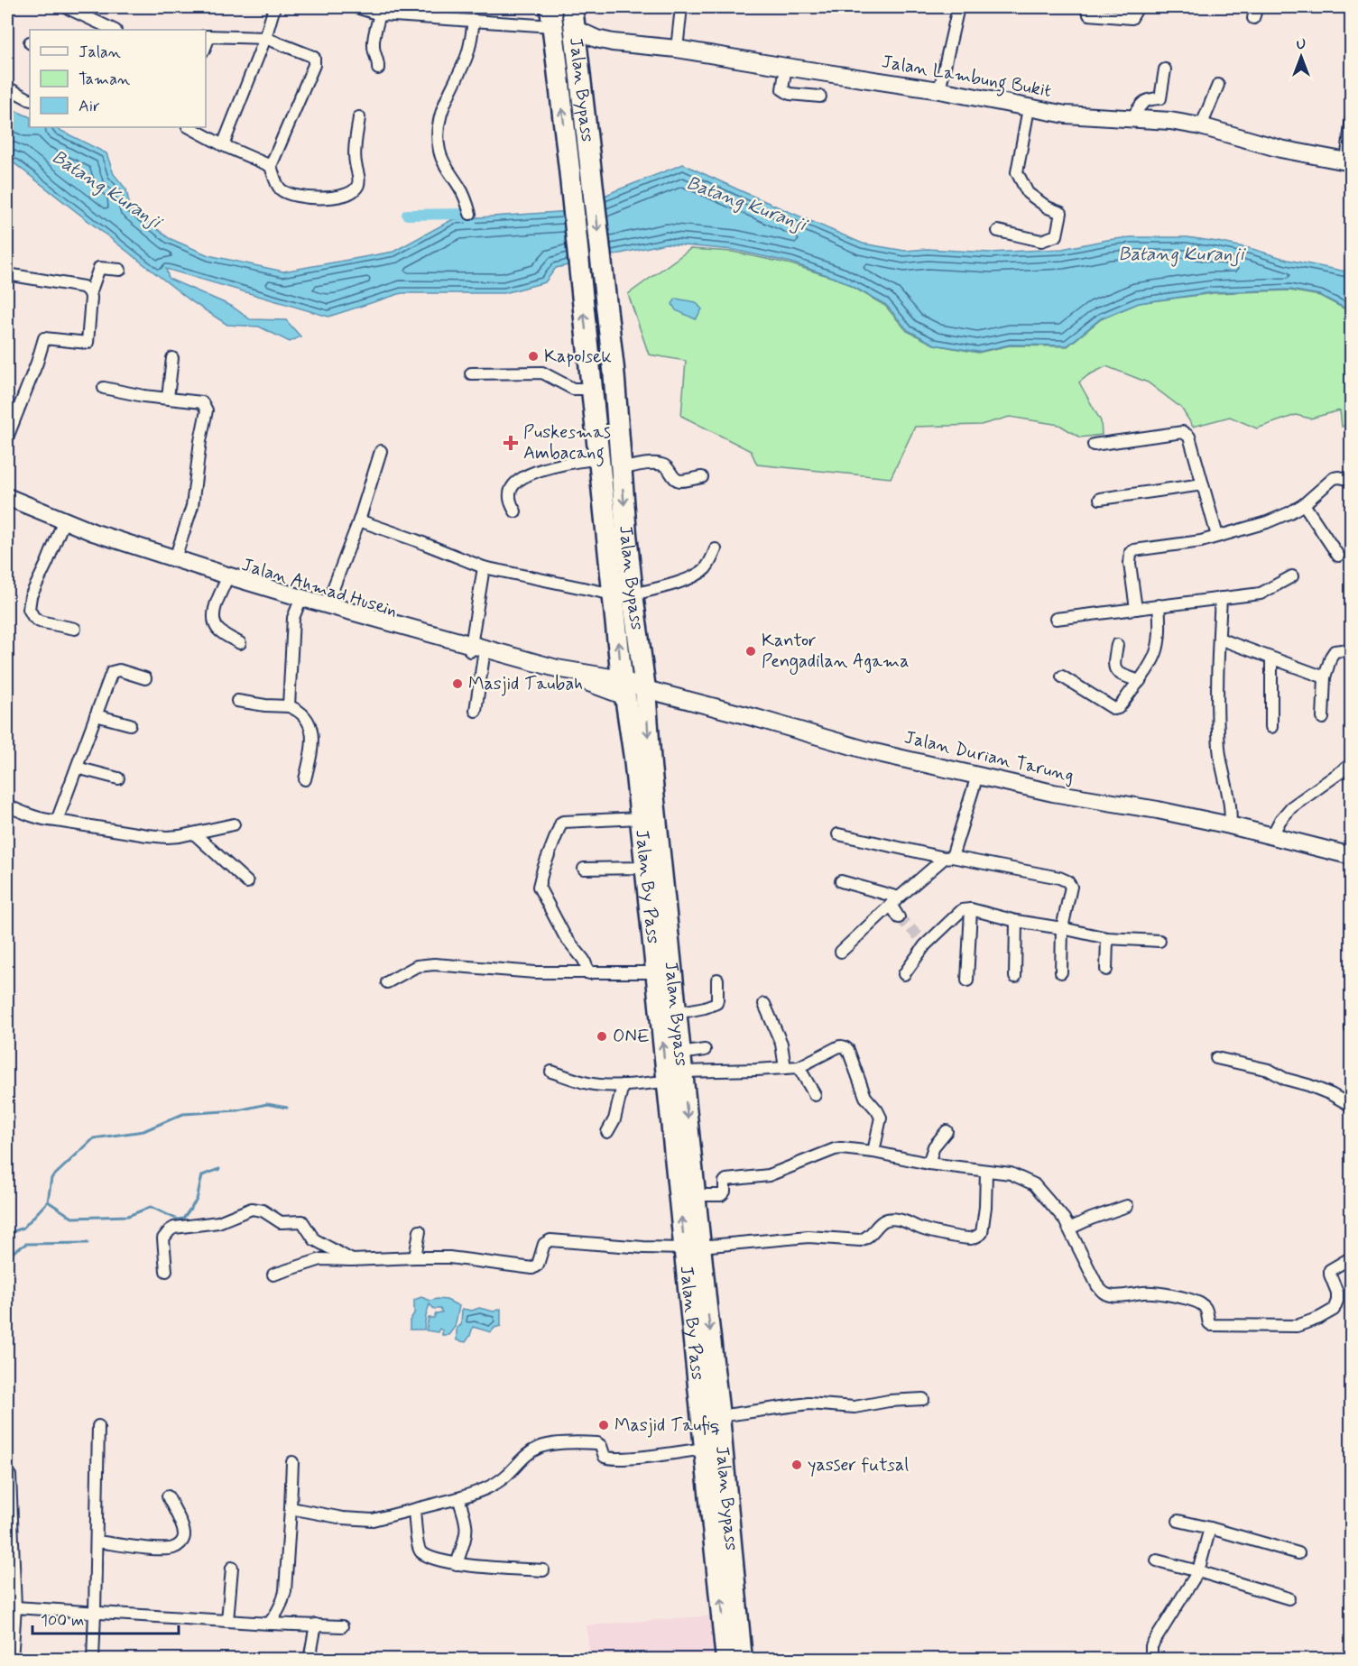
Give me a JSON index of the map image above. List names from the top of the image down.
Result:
{
  "streets": {
    "highway": ["Jalan Bypass", "Jalan By Pass"],
    "street": ["Jalan Lambung Bukit", "Jalan Ahmad Husein", "Jalan Durian Tarung"]
  },
  "crossings": [
    ["Jalan Lambung Bukit", "Jalan Bypass"],
    ["Jalan Bypass", "Jalan Durian Tarung"],
    ["Jalan Bypass", "Jalan By Pass"],
    ["Jalan Ahmad Husein", "Jalan Durian Tarung"],
    ["Jalan Ahmad Husein", "Jalan By Pass"],
    ["Jalan Durian Tarung", "Jalan By Pass"]
  ],
  "one_way": ["Jalan By Pass"],
  "water": ["Batang Kuranji"],
  "places": {
    "other": [
      "Kapolsek",
      "Kantor Pengadilan Agama",
      "Masjid Taubah",
      "ONE",
      "Masjid Taufiq",
      "yasser futsal"
    ],
    "health": ["Puskesmas Ambacang"]
  },
  "legend": ["Jalan", "Taman", "Air"],
  "scale_bar": "100 m",
  "north": "top"
}
